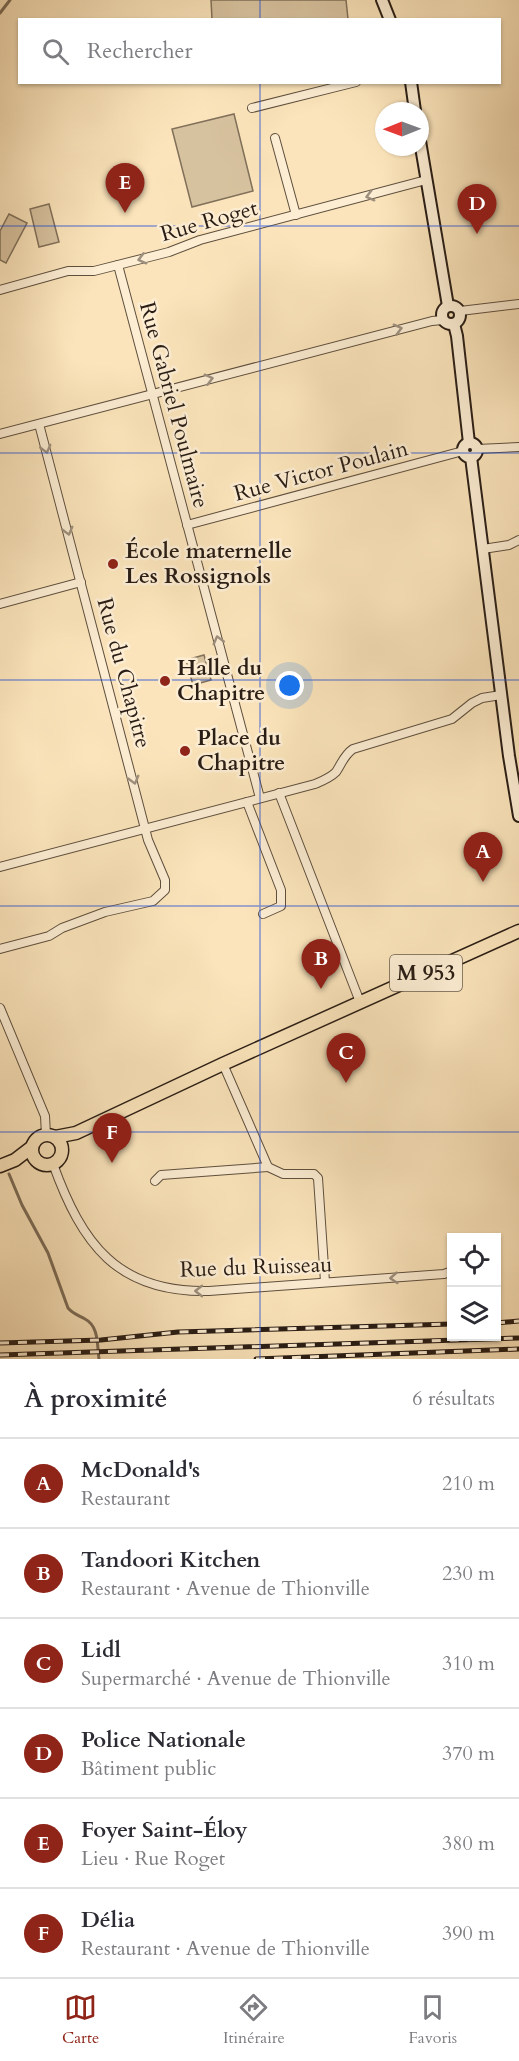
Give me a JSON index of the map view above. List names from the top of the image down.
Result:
{
  "streets": {
    "main road": ["M 953"],
    "street": [
      "Rue Roget",
      "Rue Gabriel Poulmaire",
      "Rue Victor Poulain",
      "Rue du Chapitre",
      "Rue du Ruisseau"
    ]
  },
  "crossings": [
    ["Rue Roget", "Rue Gabriel Poulmaire"],
    ["Rue Gabriel Poulmaire", "Rue Victor Poulain"],
    ["M 953", "Rue du Ruisseau"]
  ],
  "one_way": [
    "Rue Roget",
    "Rue Gabriel Poulmaire",
    "Rue du Chapitre",
    "Rue du Ruisseau"
  ],
  "places": ["École maternelle Les Rossignols", "Halle du Chapitre", "Place du Chapitre"],
  "north": "left",
  "page": {
    "search": "Rechercher",
    "pins": [
      "E",
      "D",
      "A",
      "B",
      "C",
      "F"
    ],
    "heading": ["À proximité", "6 résultats"],
    "list": [
      {
        "mark": "A",
        "name": "McDonald's",
        "note": "Restaurant",
        "value": "210 m"
      },
      {
        "mark": "B",
        "name": "Tandoori Kitchen",
        "note": "Restaurant · Avenue de Thionville",
        "value": "230 m"
      },
      {
        "mark": "C",
        "name": "Lidl",
        "note": "Supermarché · Avenue de Thionville",
        "value": "310 m"
      },
      {
        "mark": "D",
        "name": "Police Nationale",
        "note": "Bâtiment public",
        "value": "370 m"
      },
      {
        "mark": "E",
        "name": "Foyer Saint-Éloy",
        "note": "Lieu · Rue Roget",
        "value": "380 m"
      },
      {
        "mark": "F",
        "name": "Délia",
        "note": "Restaurant · Avenue de Thionville",
        "value": "390 m"
      }
    ],
    "nav": ["Carte", "Itinéraire", "Favoris"]
  }
}
